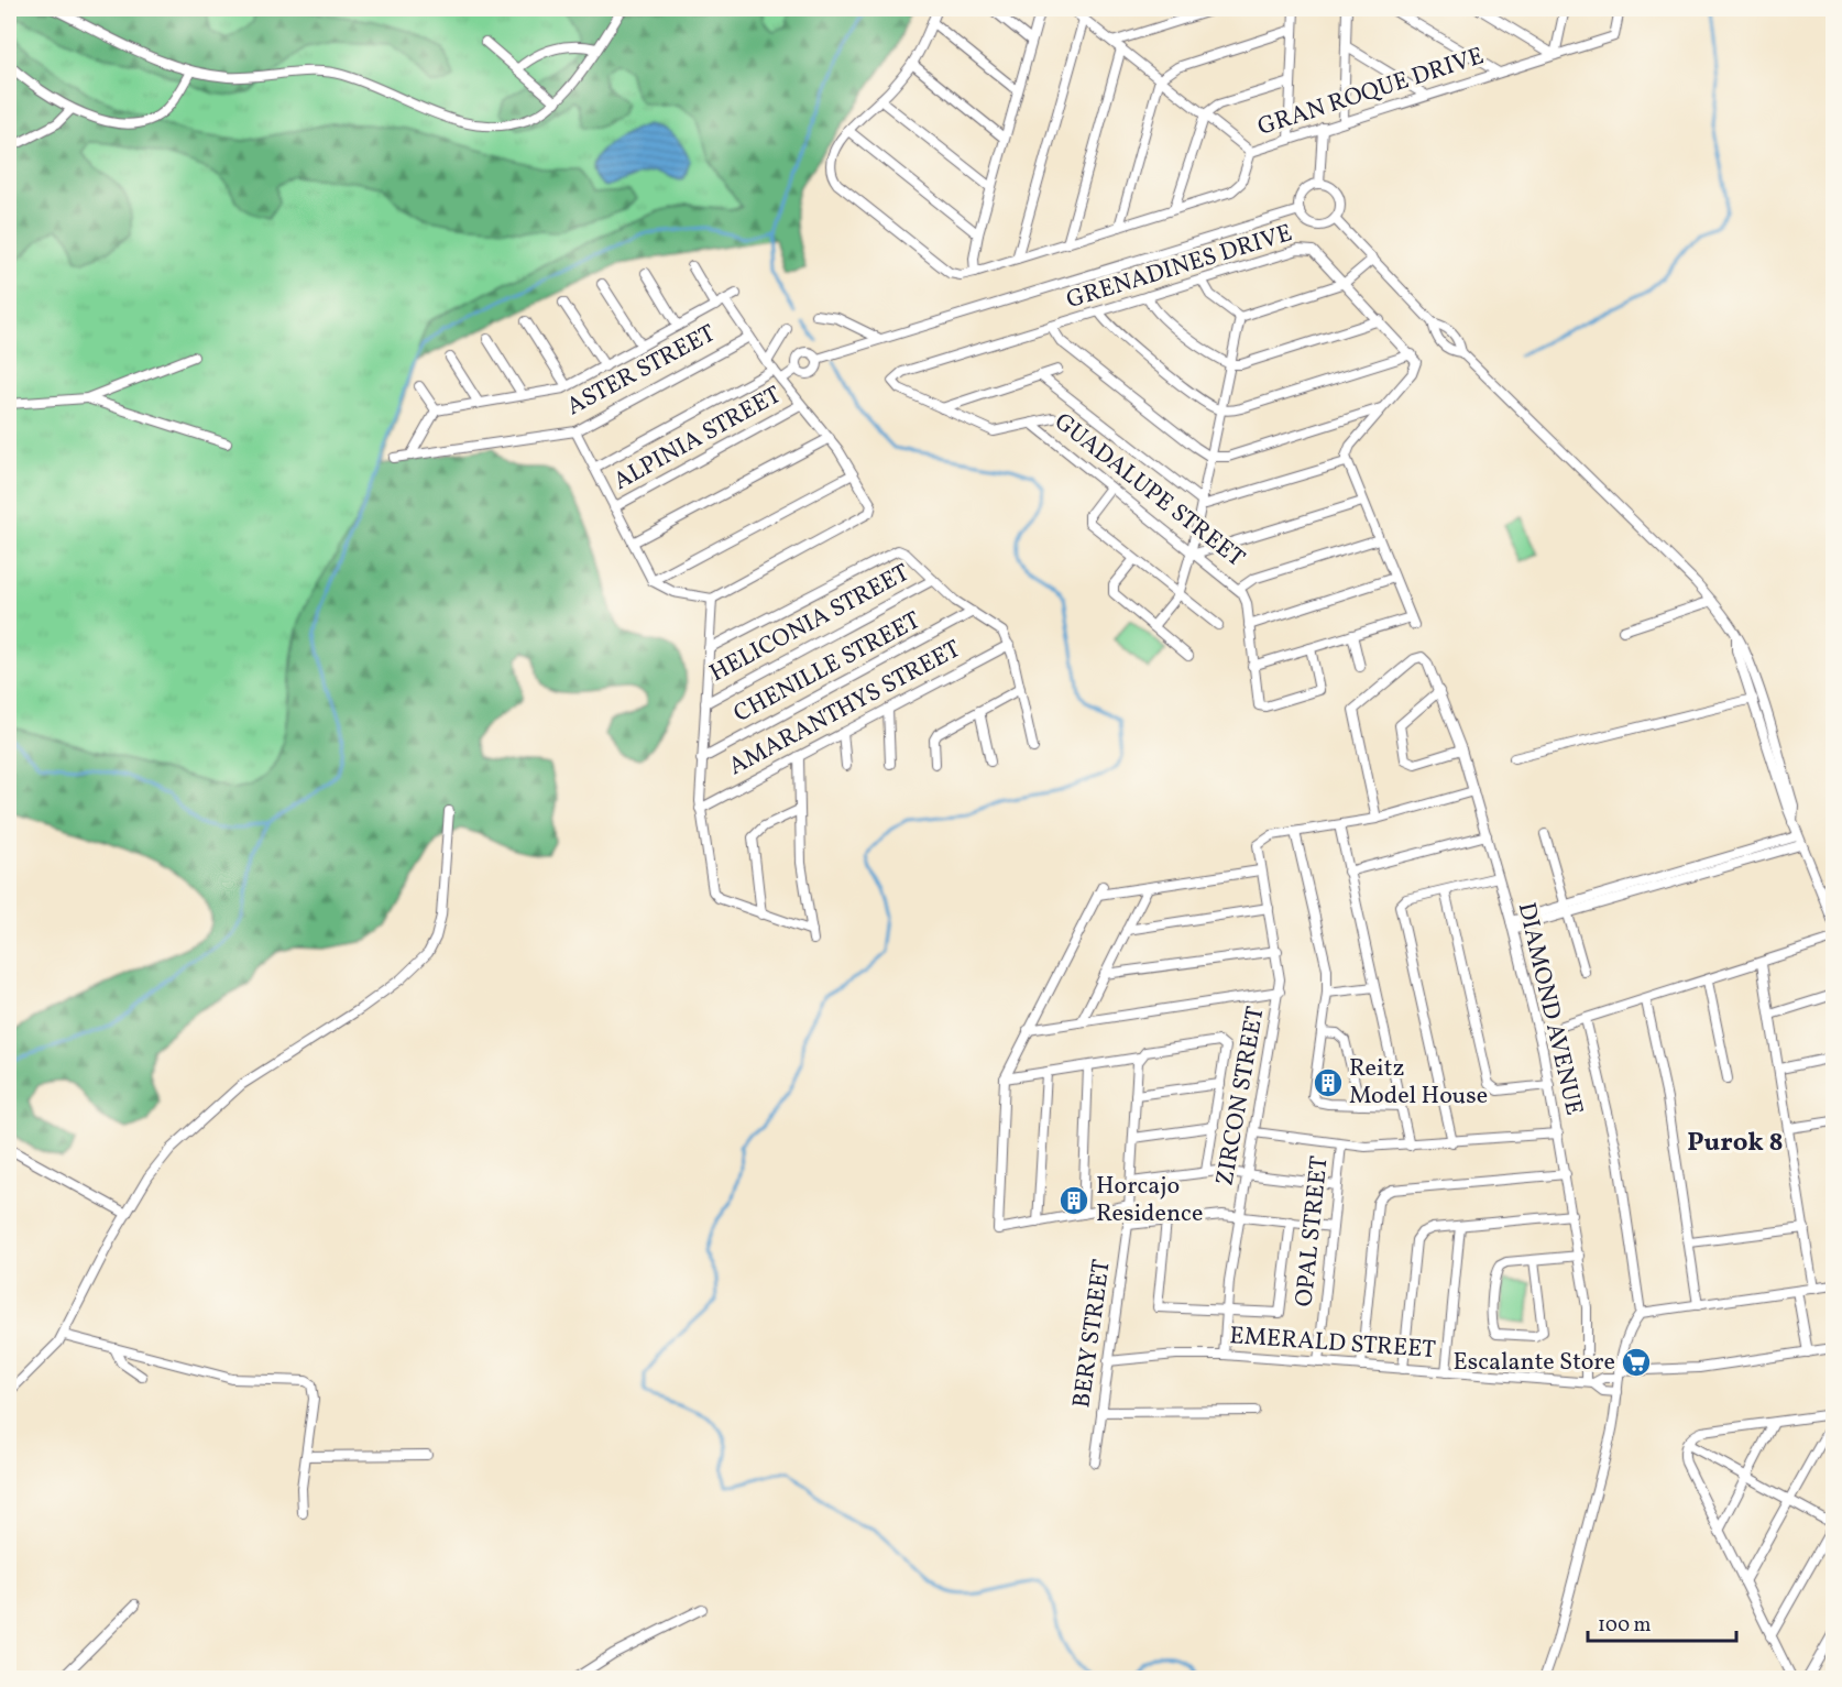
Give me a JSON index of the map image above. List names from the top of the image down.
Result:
{
  "streets": {
    "street": [
      "GRAN ROQUE DRIVE",
      "GRENADINES DRIVE",
      "ASTER STREET",
      "ALPINIA STREET",
      "GUADALUPE STREET",
      "HELICONIA STREET",
      "CHENILLE STREET",
      "AMARANTHYS STREET",
      "DIAMOND AVENUE",
      "ZIRCON STREET",
      "OPAL STREET",
      "BERY STREET",
      "EMERALD STREET"
    ]
  },
  "crossings": [
    ["GRENADINES DRIVE", "GUADALUPE STREET"],
    ["DIAMOND AVENUE", "EMERALD STREET"],
    ["ZIRCON STREET", "EMERALD STREET"],
    ["OPAL STREET", "EMERALD STREET"],
    ["BERY STREET", "EMERALD STREET"]
  ],
  "districts": ["Purok 8"],
  "places": {
    "building": ["Reitz Model House", "Horcajo Residence"],
    "supermarket": ["Escalante Store"]
  },
  "scale_bar": "100 m"
}
